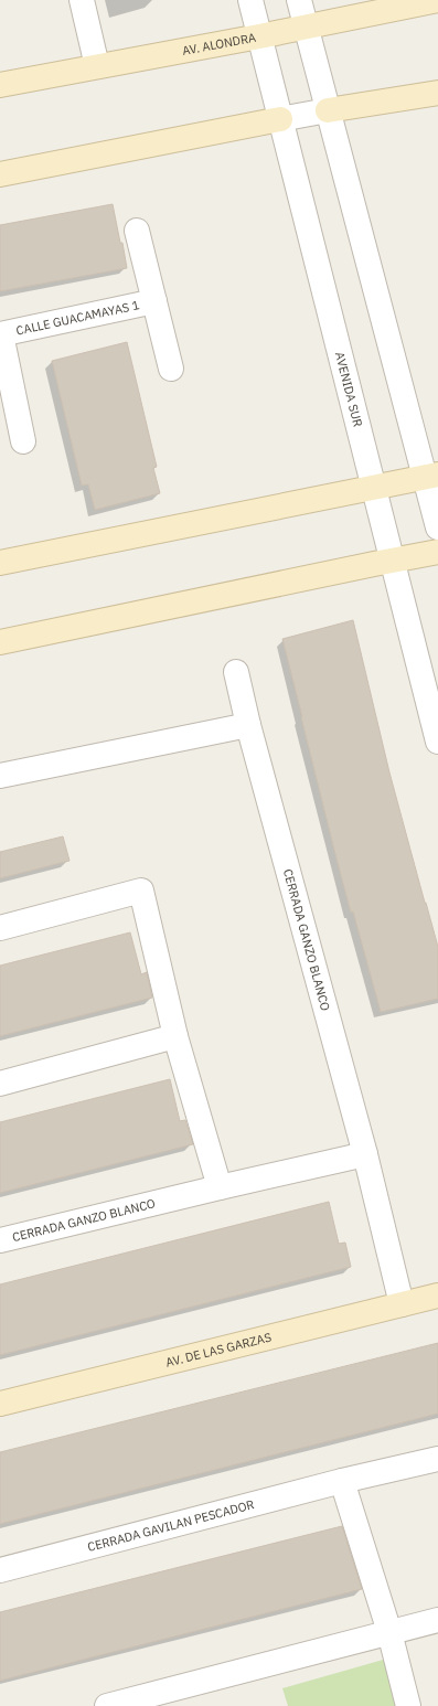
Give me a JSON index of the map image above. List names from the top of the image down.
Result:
{
  "streets": {
    "main road": ["AV. ALONDRA", "AV. DE LAS GARZAS"],
    "street": [
      "CALLE GUACAMAYAS 1",
      "AVENIDA SUR",
      "CERRADA GANZO BLANCO",
      "CERRADA GAVILAN PESCADOR"
    ]
  },
  "crossings": [
    ["AV. ALONDRA", "AVENIDA SUR"],
    ["CERRADA GANZO BLANCO", "AV. DE LAS GARZAS"]
  ]
}
